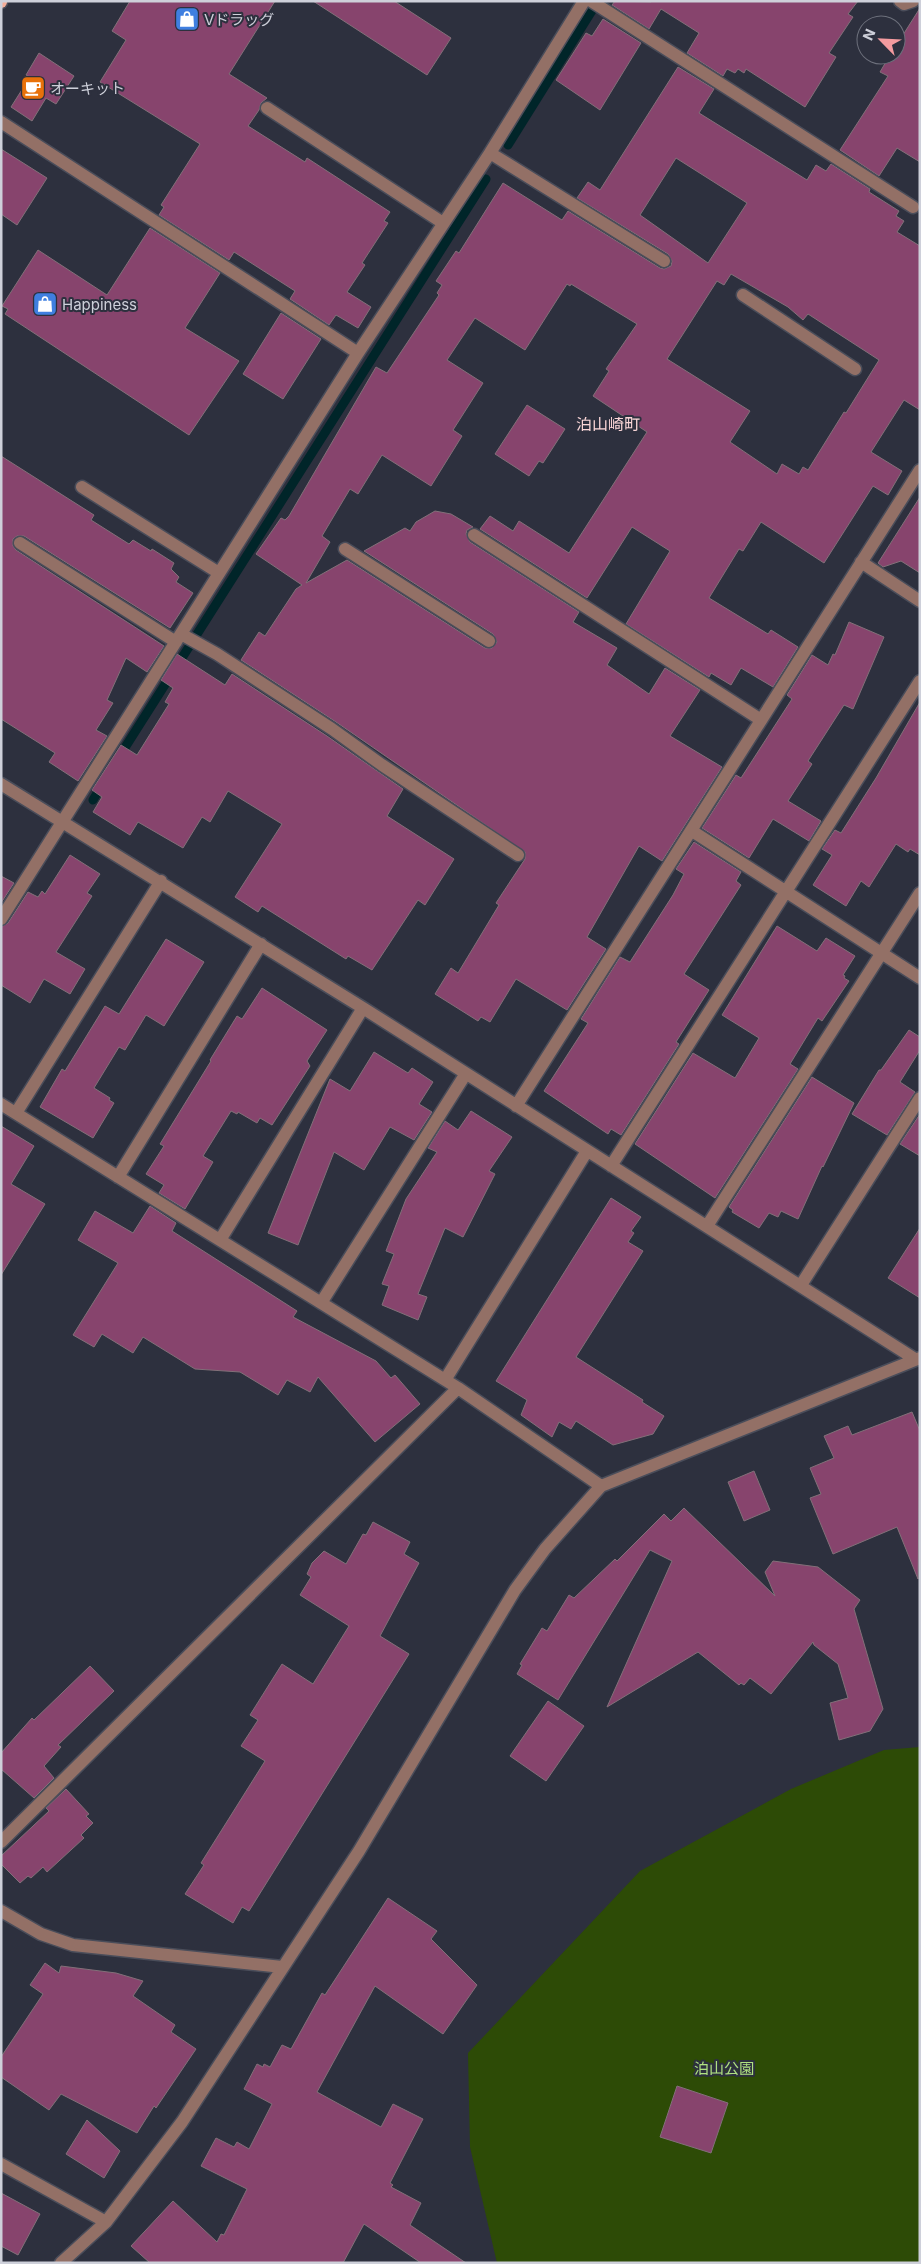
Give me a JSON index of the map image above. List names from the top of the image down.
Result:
{
  "districts": ["泊山崎町"],
  "parks": ["泊山公園"],
  "places": {
    "shop": ["Vドラッグ", "Happiness"],
    "cafe": ["オーキット"]
  },
  "north": "top left"
}
